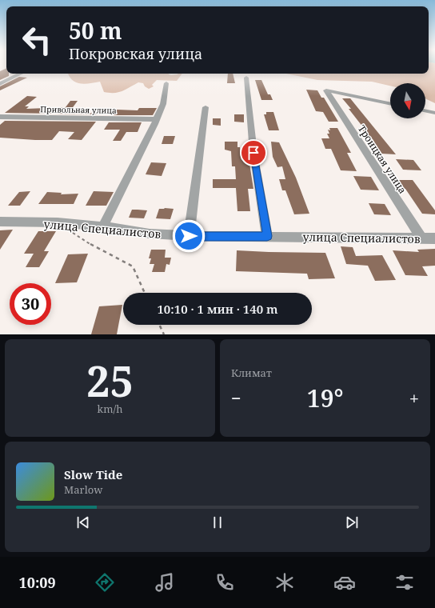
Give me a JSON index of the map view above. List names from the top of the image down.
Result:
{
  "streets": {
    "street": ["Привольная улица", "Троицкая улица", "улица Специалистов"]
  },
  "crossings": [
    ["Троицкая улица", "улица Специалистов"]
  ],
  "north": "bottom",
  "page": {
    "turn": ["50 m", "Покровская улица"],
    "limit": "30",
    "trip": "10:10 · 1 мин · 140 m",
    "tile": [
      ["25", "km/h"],
      "Климат"
    ],
    "heat": ["−", "19°", "+"],
    "song": ["Slow Tide", "Marlow"],
    "tabs": "10:09"
  }
}
